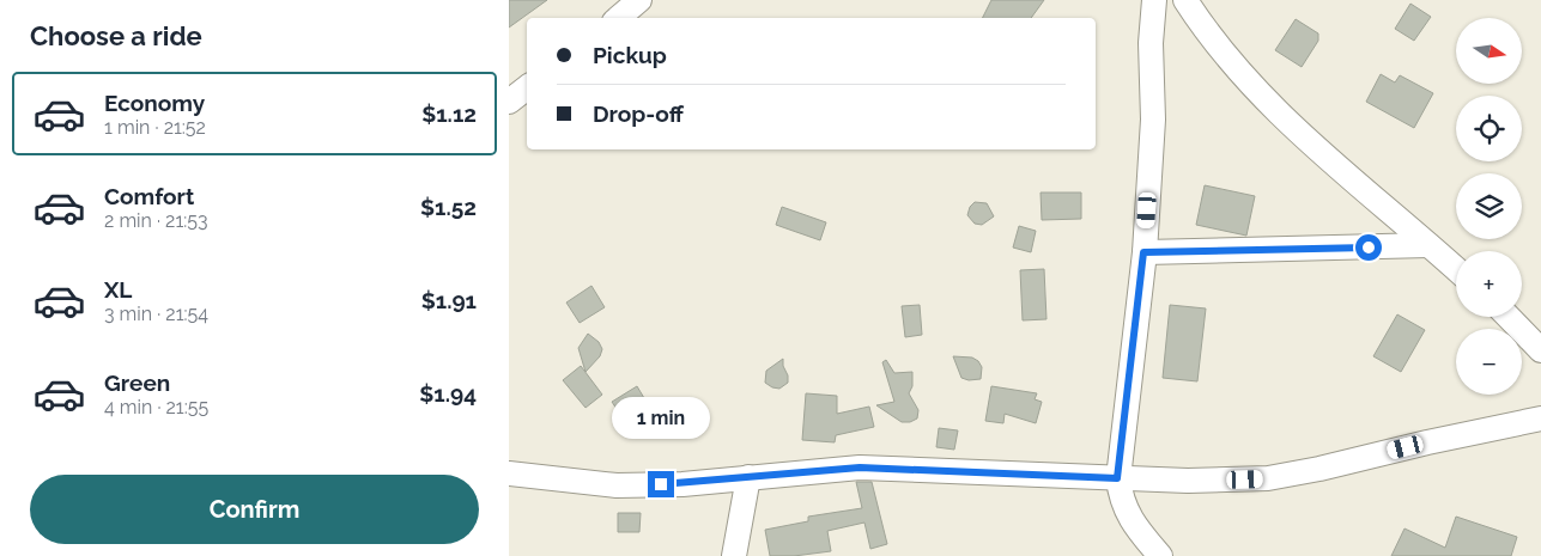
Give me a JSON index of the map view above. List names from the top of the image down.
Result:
{
  "north": "right",
  "page": {
    "heading": "Choose a ride",
    "map_buttons": ["+", "−"],
    "banner": ["Pickup", "Drop-off"],
    "list": [
      {
        "name": "Economy",
        "note": "1 min · 21:52",
        "value": "$1.12"
      },
      {
        "name": "Comfort",
        "note": "2 min · 21:53",
        "value": "$1.52"
      },
      {
        "name": "XL",
        "note": "3 min · 21:54",
        "value": "$1.91"
      },
      {
        "name": "Green",
        "note": "4 min · 21:55",
        "value": "$1.94"
      }
    ],
    "bubble": "1 min",
    "buttons": "Confirm"
  }
}
